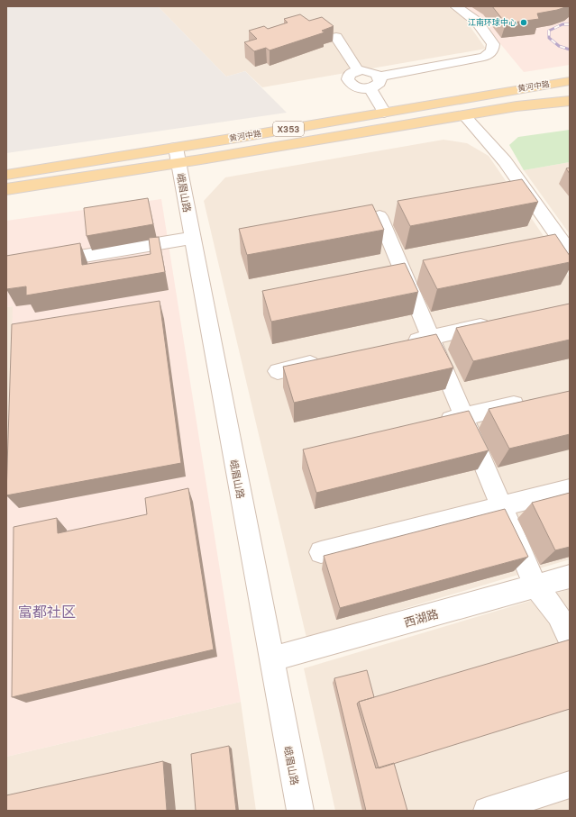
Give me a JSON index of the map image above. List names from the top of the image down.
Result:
{
  "streets": {
    "main road": ["黄河中路", "X353"],
    "street": ["峨眉山路", "西湖路"]
  },
  "crossings": [
    ["黄河中路", "峨眉山路"],
    ["峨眉山路", "西湖路"]
  ],
  "districts": ["富都社区"],
  "places": ["江南环球中心"]
}
